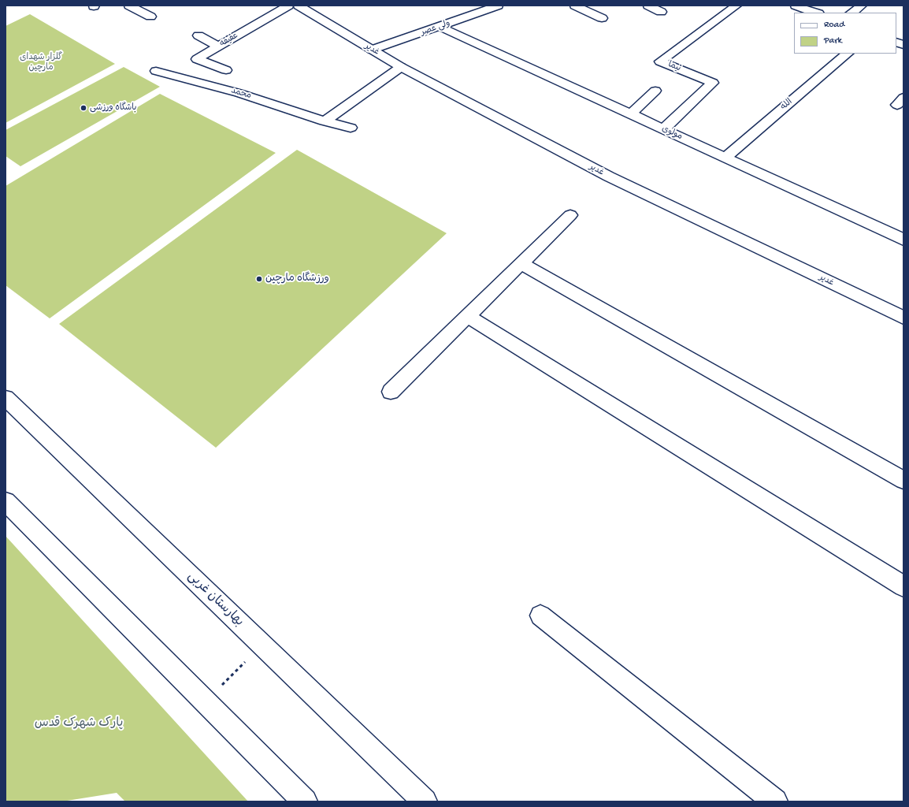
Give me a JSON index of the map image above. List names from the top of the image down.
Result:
{
  "streets": {
    "street": [
      "ولی عصر",
      "عفیفه",
      "غدیر",
      "نیما",
      "محمد",
      "الله",
      "مولوی",
      "بهارستان غربی"
    ]
  },
  "crossings": [
    ["ولی عصر", "غدیر"],
    ["ولی عصر", "مولوی"],
    ["نیما", "مولوی"],
    ["الله", "مولوی"]
  ],
  "parks": ["گلزار شهدای مارچین", "پارک شهرک قدس"],
  "places": ["باشگاه ورزشی", "ورزشگاه مارچین"],
  "legend": ["Road", "Park"]
}
